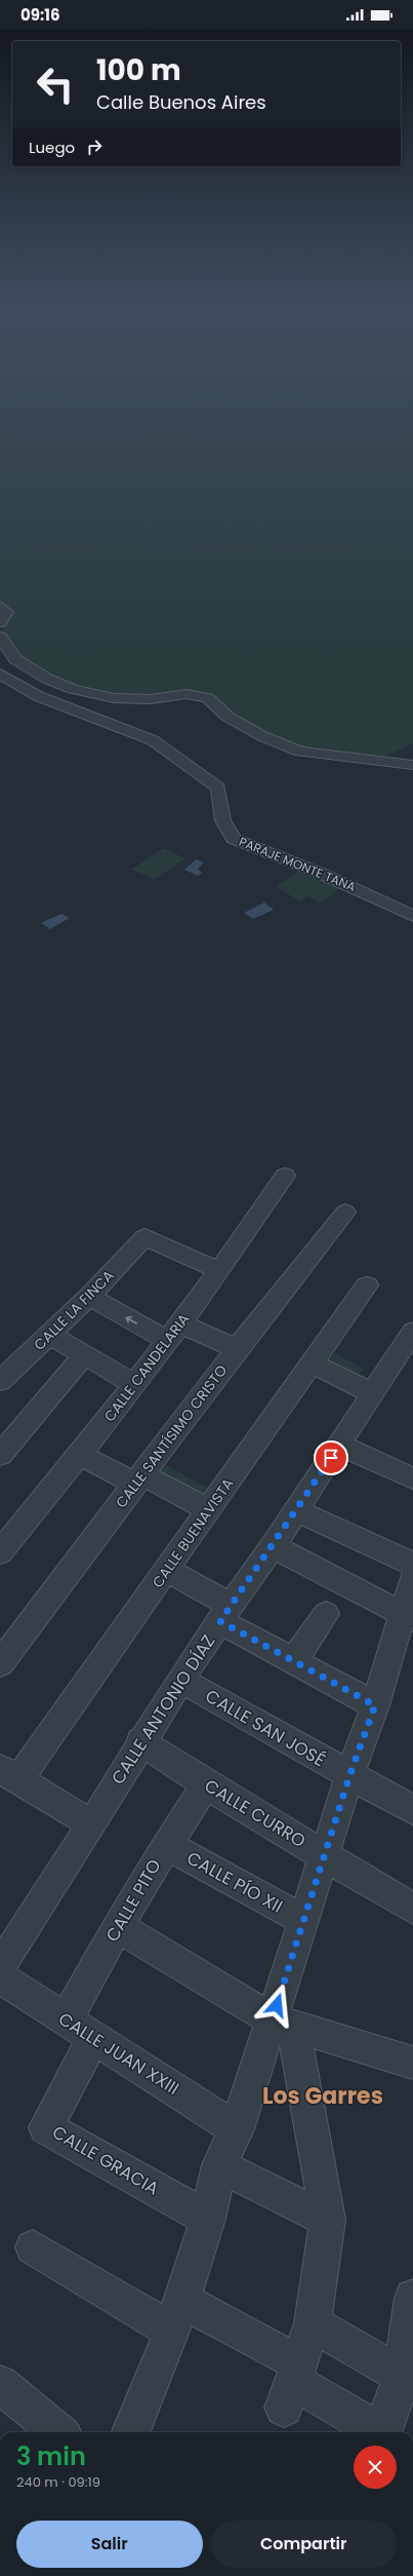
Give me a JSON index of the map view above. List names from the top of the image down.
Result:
{
  "streets": {
    "street": [
      "PARAJE MONTE TANA",
      "CALLE LA FINCA",
      "CALLE CANDELARIA",
      "CALLE SANTÍSIMO CRISTO",
      "CALLE BUENAVISTA",
      "CALLE ANTONIO DÍAZ",
      "CALLE SAN JOSÉ",
      "CALLE CURRO",
      "CALLE PÍO XII",
      "CALLE PITO",
      "CALLE JUAN XXIII",
      "CALLE GRACIA"
    ]
  },
  "crossings": [
    ["CALLE LA FINCA", "CALLE CANDELARIA"],
    ["CALLE ANTONIO DÍAZ", "CALLE SAN JOSÉ"],
    ["CALLE ANTONIO DÍAZ", "CALLE CURRO"],
    ["CALLE CURRO", "CALLE PITO"],
    ["CALLE PÍO XII", "CALLE PITO"],
    ["CALLE PITO", "CALLE JUAN XXIII"],
    ["CALLE JUAN XXIII", "CALLE GRACIA"]
  ],
  "districts": ["Los Garres"],
  "page": {
    "status": "09:16",
    "turn": ["100 m", "Calle Buenos Aires"],
    "then": "Luego",
    "heading": ["3 min", "240 m · 09:19"],
    "buttons": ["Salir", "Compartir"]
  }
}
